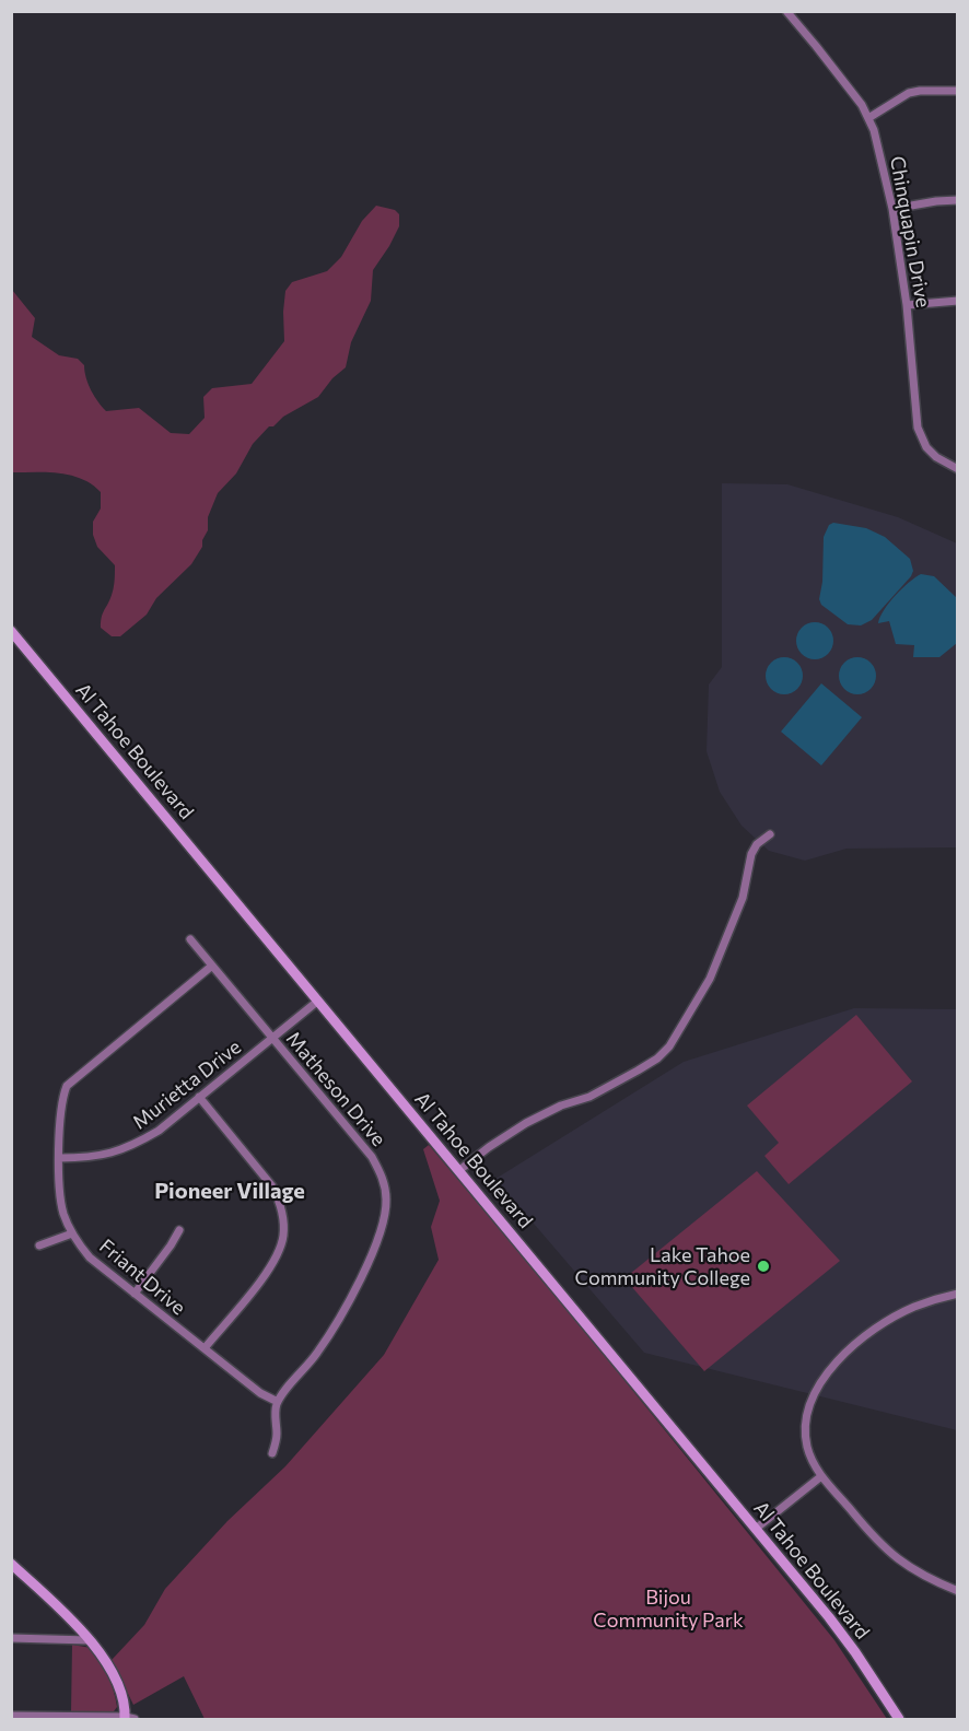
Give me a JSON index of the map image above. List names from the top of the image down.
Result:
{
  "streets": {
    "main road": ["Al Tahoe Boulevard"],
    "street": [
      "Chinquapin Drive",
      "Murietta Drive",
      "Matheson Drive",
      "Friant Drive"
    ]
  },
  "crossings": [
    ["Al Tahoe Boulevard", "Murietta Drive"],
    ["Murietta Drive", "Matheson Drive"],
    ["Murietta Drive", "Friant Drive"],
    ["Matheson Drive", "Friant Drive"]
  ],
  "districts": ["Pioneer Village"],
  "parks": ["Bijou Community Park"],
  "places": ["Lake Tahoe Community College"]
}
